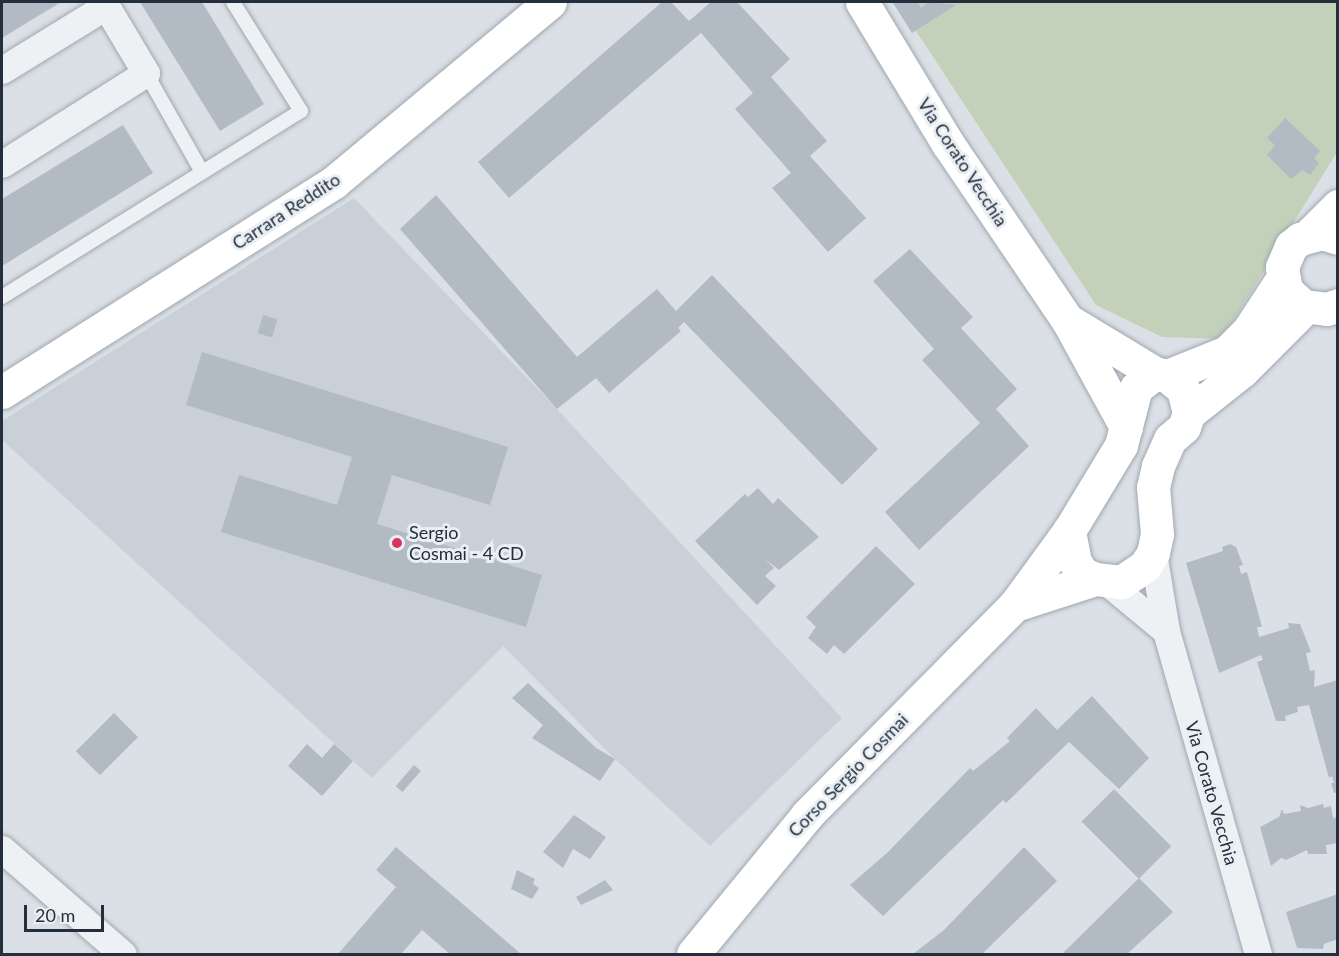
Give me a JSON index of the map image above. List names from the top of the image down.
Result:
{
  "streets": {
    "main road": ["Via Corato Vecchia", "Carrara Reddito", "Corso Sergio Cosmai"]
  },
  "crossings": [
    ["Via Corato Vecchia", "Corso Sergio Cosmai"]
  ],
  "places": ["Sergio Cosmai - 4 CD"],
  "scale_bar": "20 m"
}
